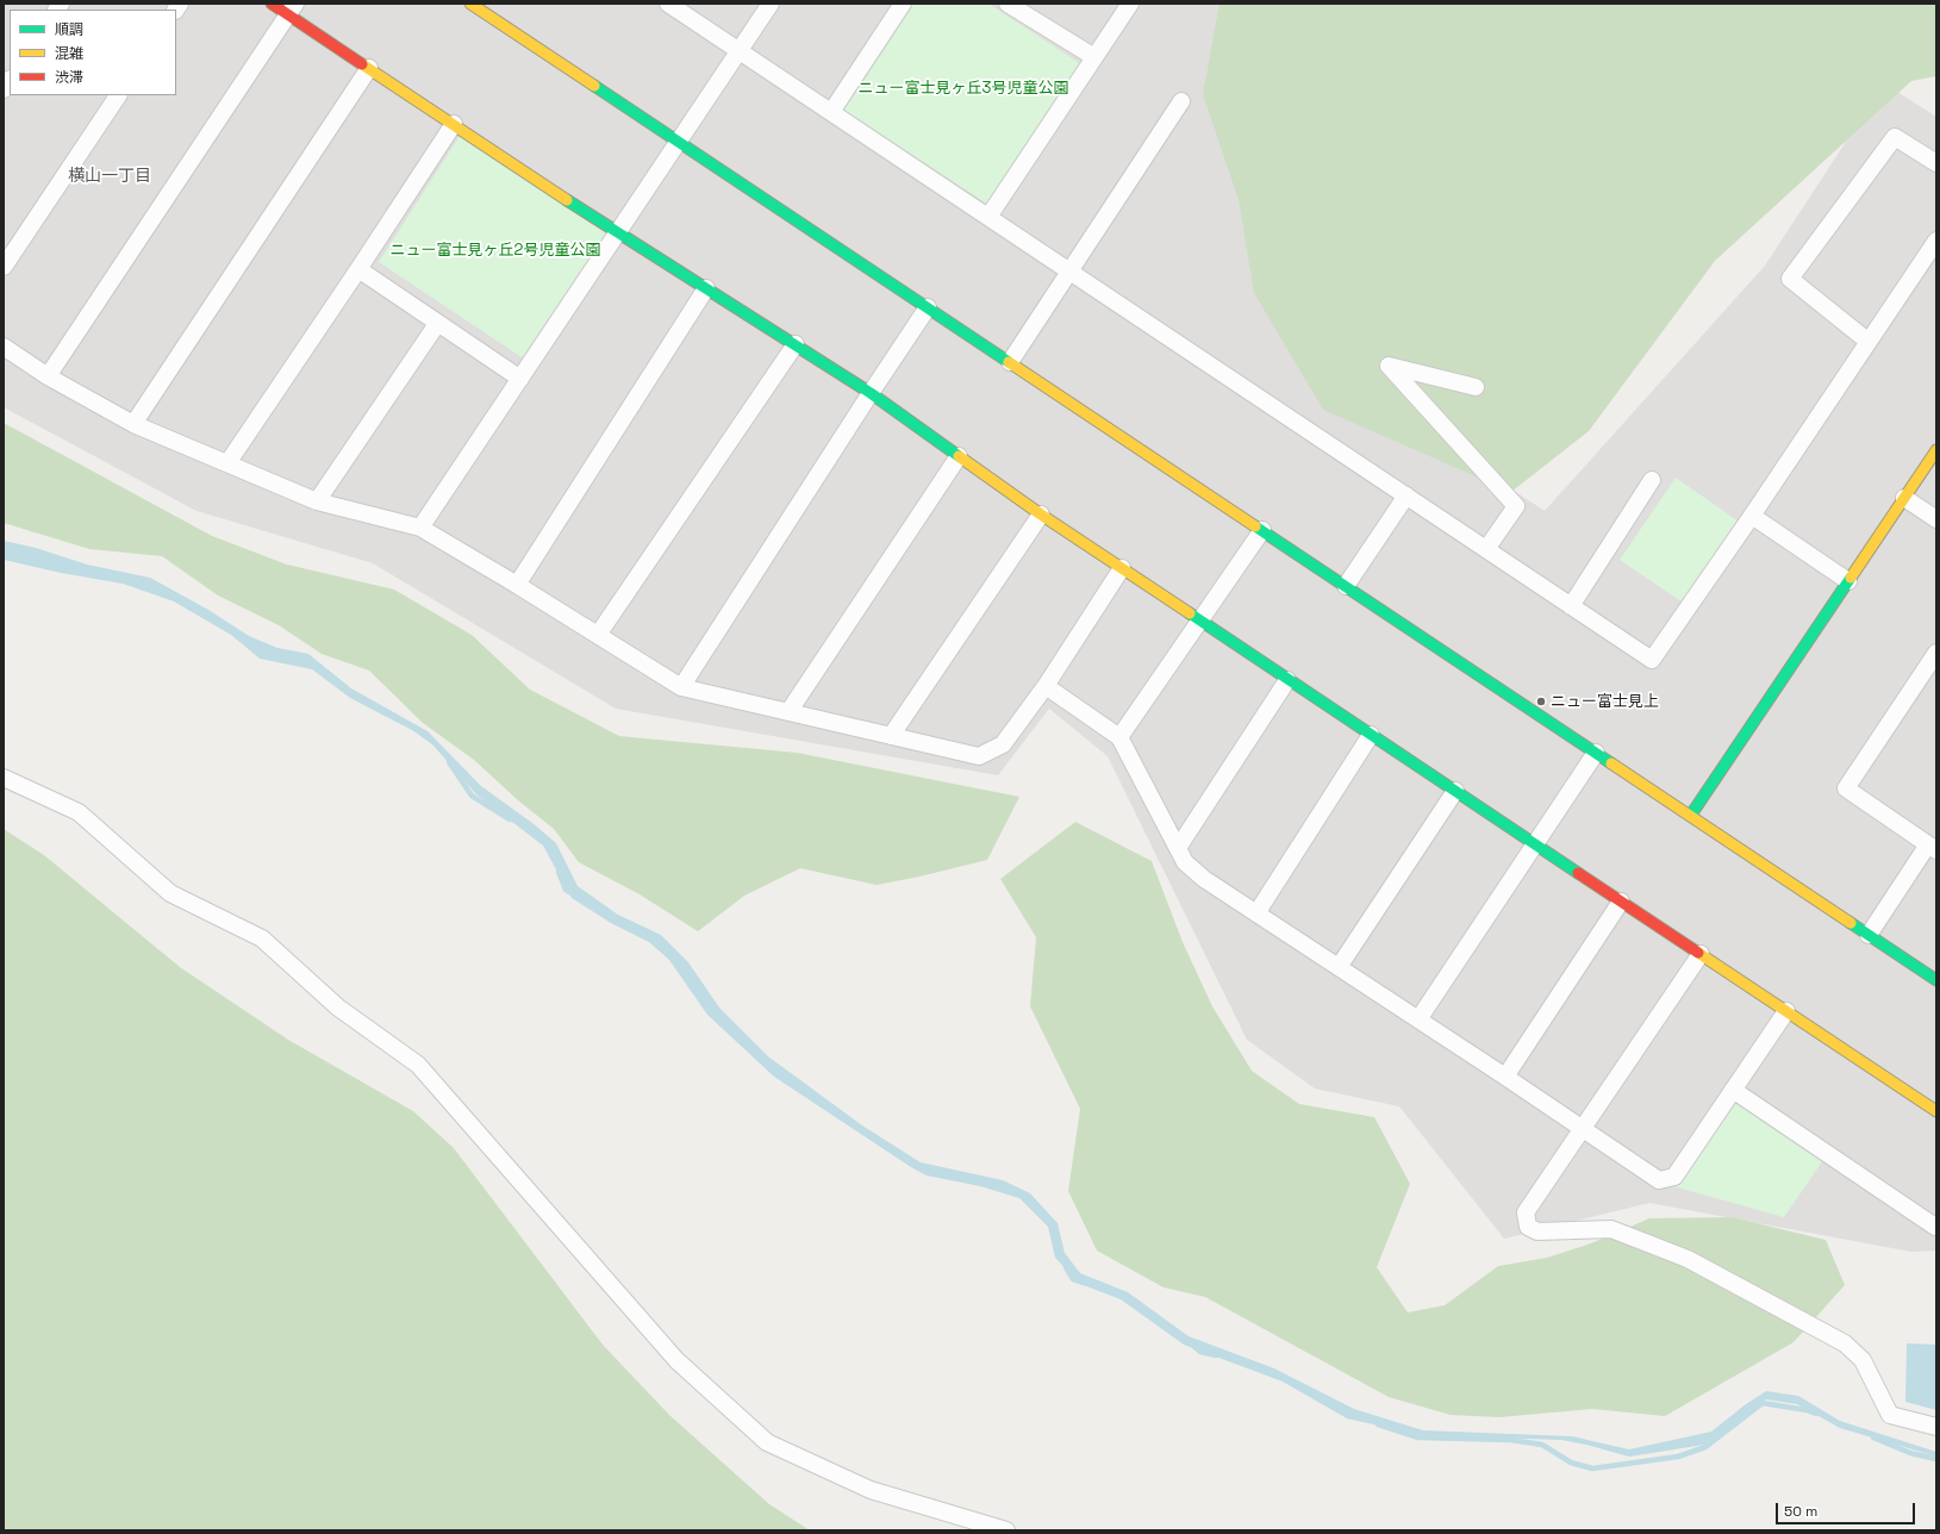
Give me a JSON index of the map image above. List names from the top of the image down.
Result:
{
  "districts": ["横山一丁目"],
  "parks": ["ニュー富士見ヶ丘3号児童公園", "ニュー富士見ヶ丘2号児童公園"],
  "places": ["ニュー富士見上"],
  "legend": ["順調", "混雑", "渋滞"],
  "scale_bar": "50 m"
}
